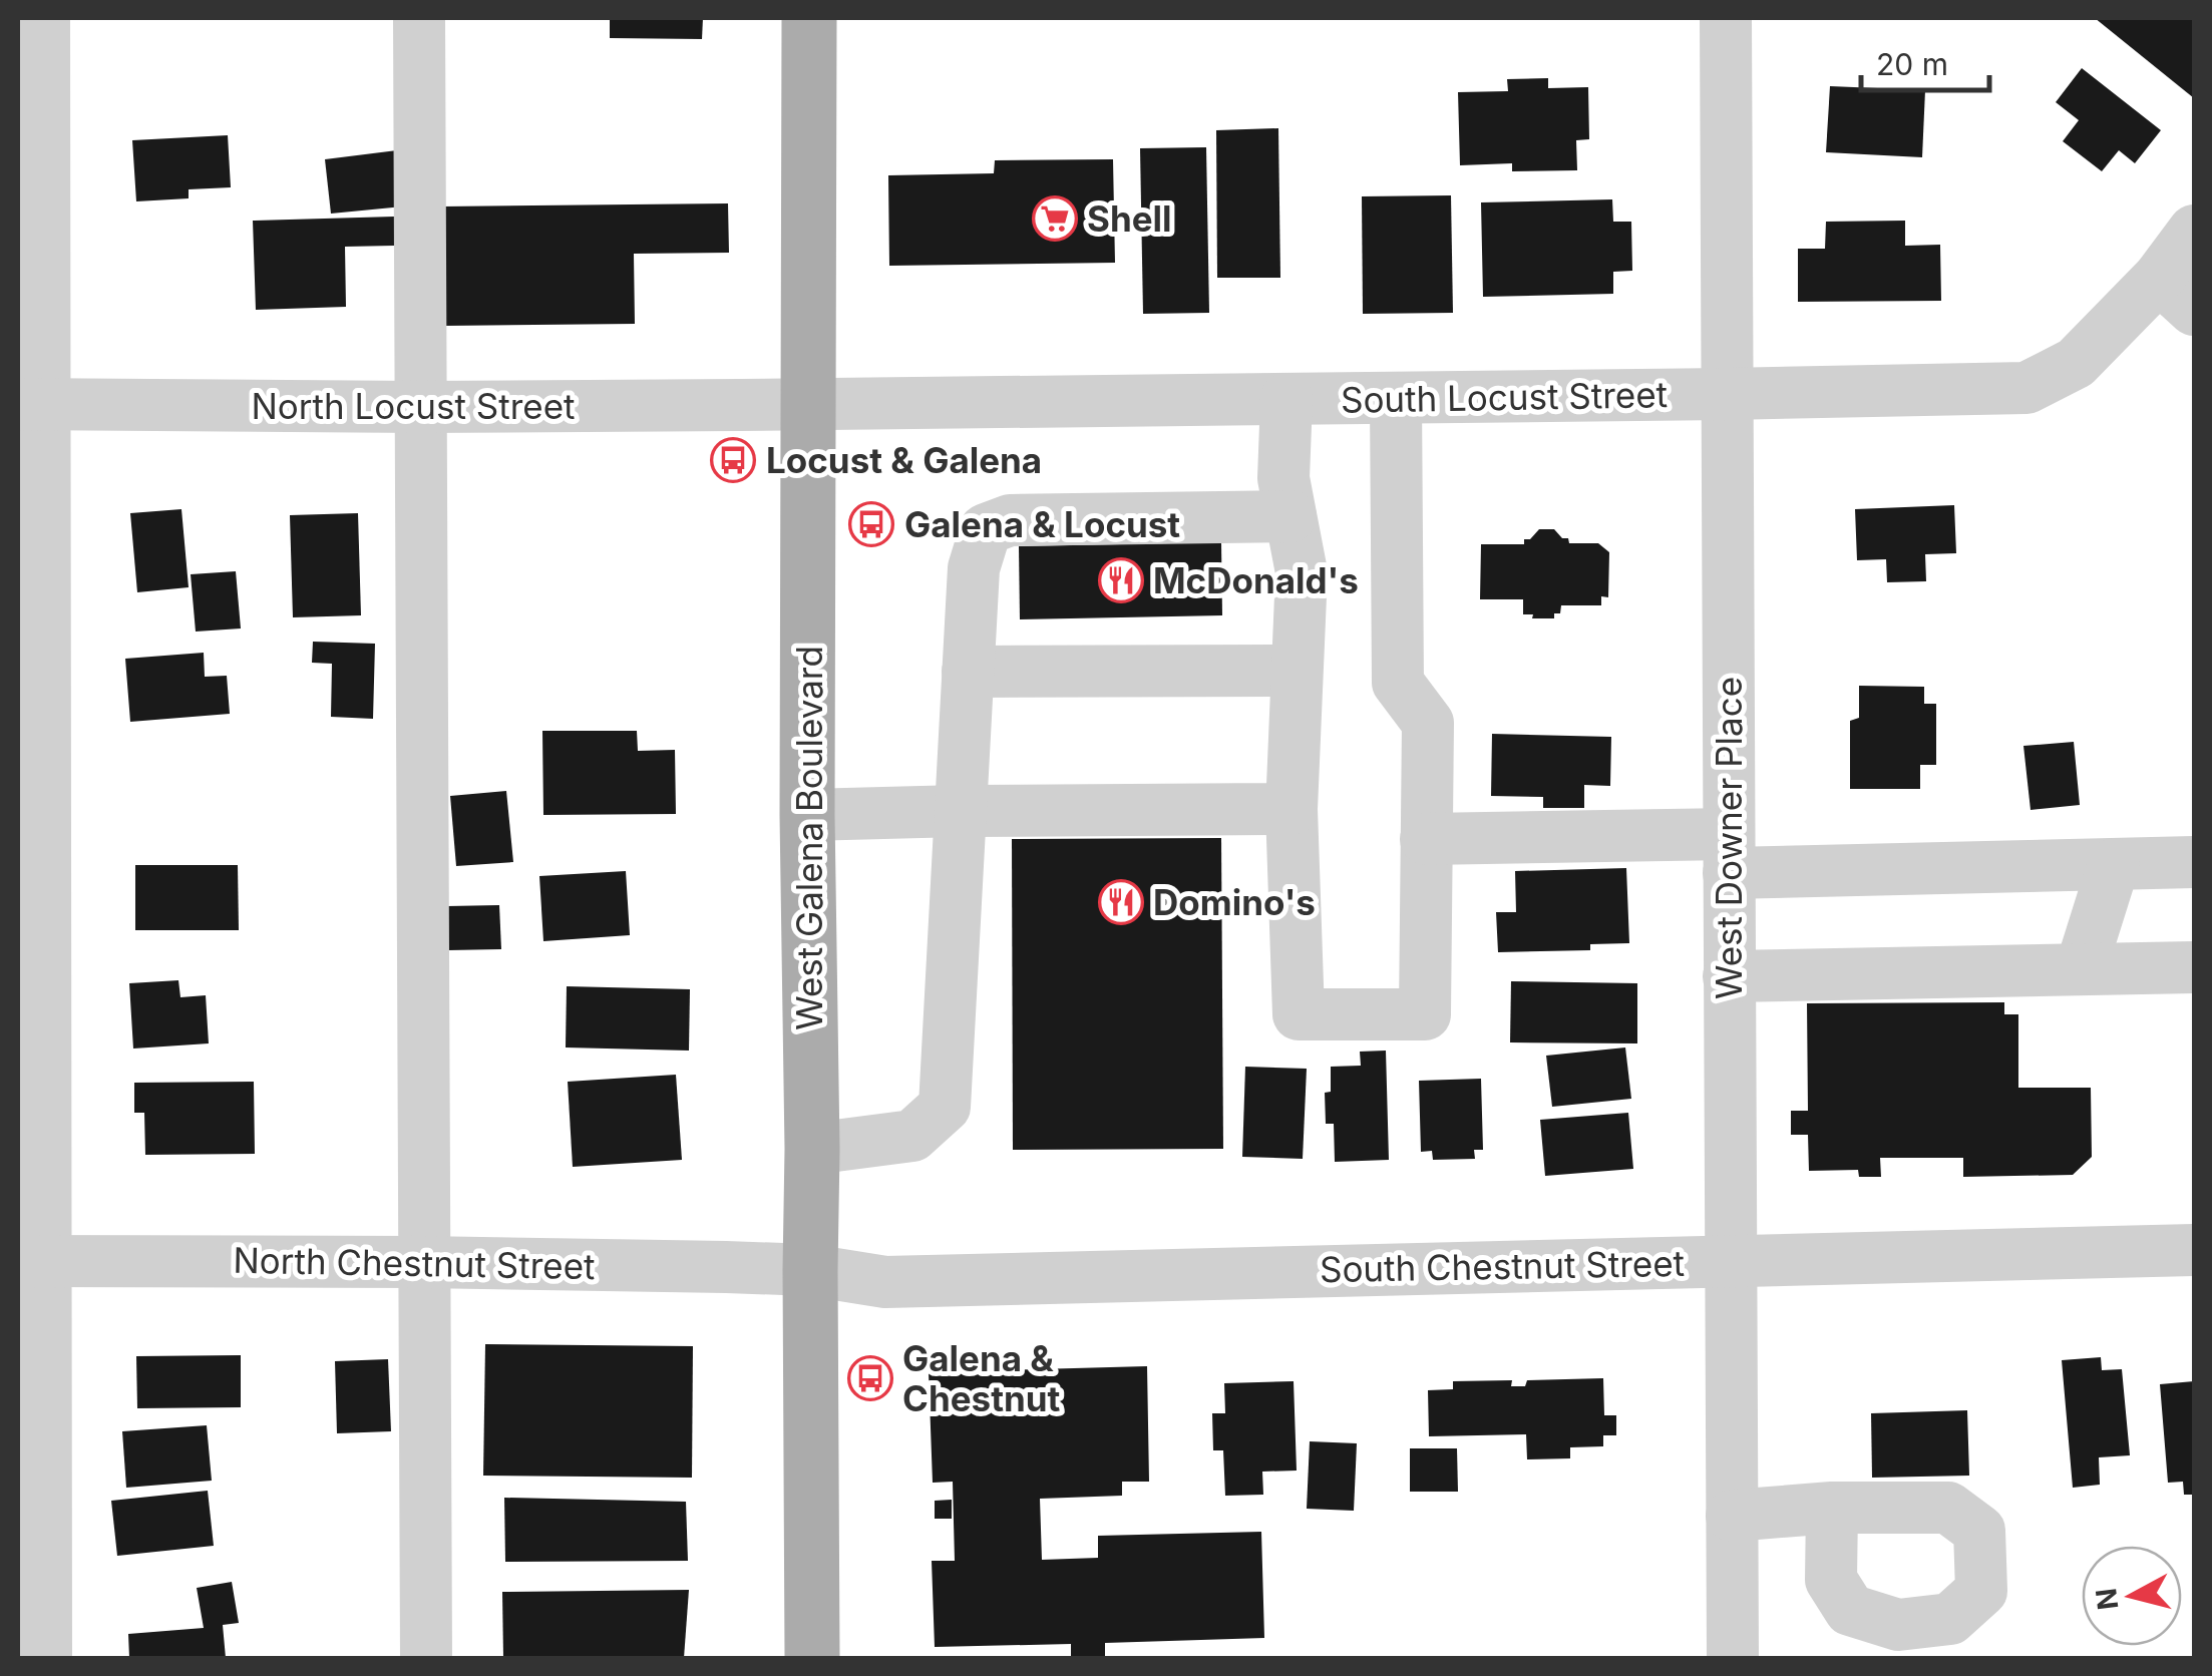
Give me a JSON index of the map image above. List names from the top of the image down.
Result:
{
  "streets": {
    "main road": ["West Galena Boulevard"],
    "street": [
      "South Locust Street",
      "North Locust Street",
      "West Downer Place",
      "North Chestnut Street",
      "South Chestnut Street"
    ]
  },
  "crossings": [
    ["South Locust Street", "North Locust Street"],
    ["South Locust Street", "West Galena Boulevard"],
    ["South Locust Street", "West Downer Place"],
    ["North Locust Street", "West Galena Boulevard"],
    ["West Galena Boulevard", "North Chestnut Street"],
    ["West Galena Boulevard", "South Chestnut Street"],
    ["West Downer Place", "South Chestnut Street"],
    ["North Chestnut Street", "South Chestnut Street"]
  ],
  "places": {
    "supermarket": ["Shell"],
    "bus stop": ["Locust & Galena", "Galena & Locust", "Galena & Chestnut"],
    "restaurant": ["McDonald's", "Domino's"]
  },
  "scale_bar": "20 m",
  "north": "left"
}
